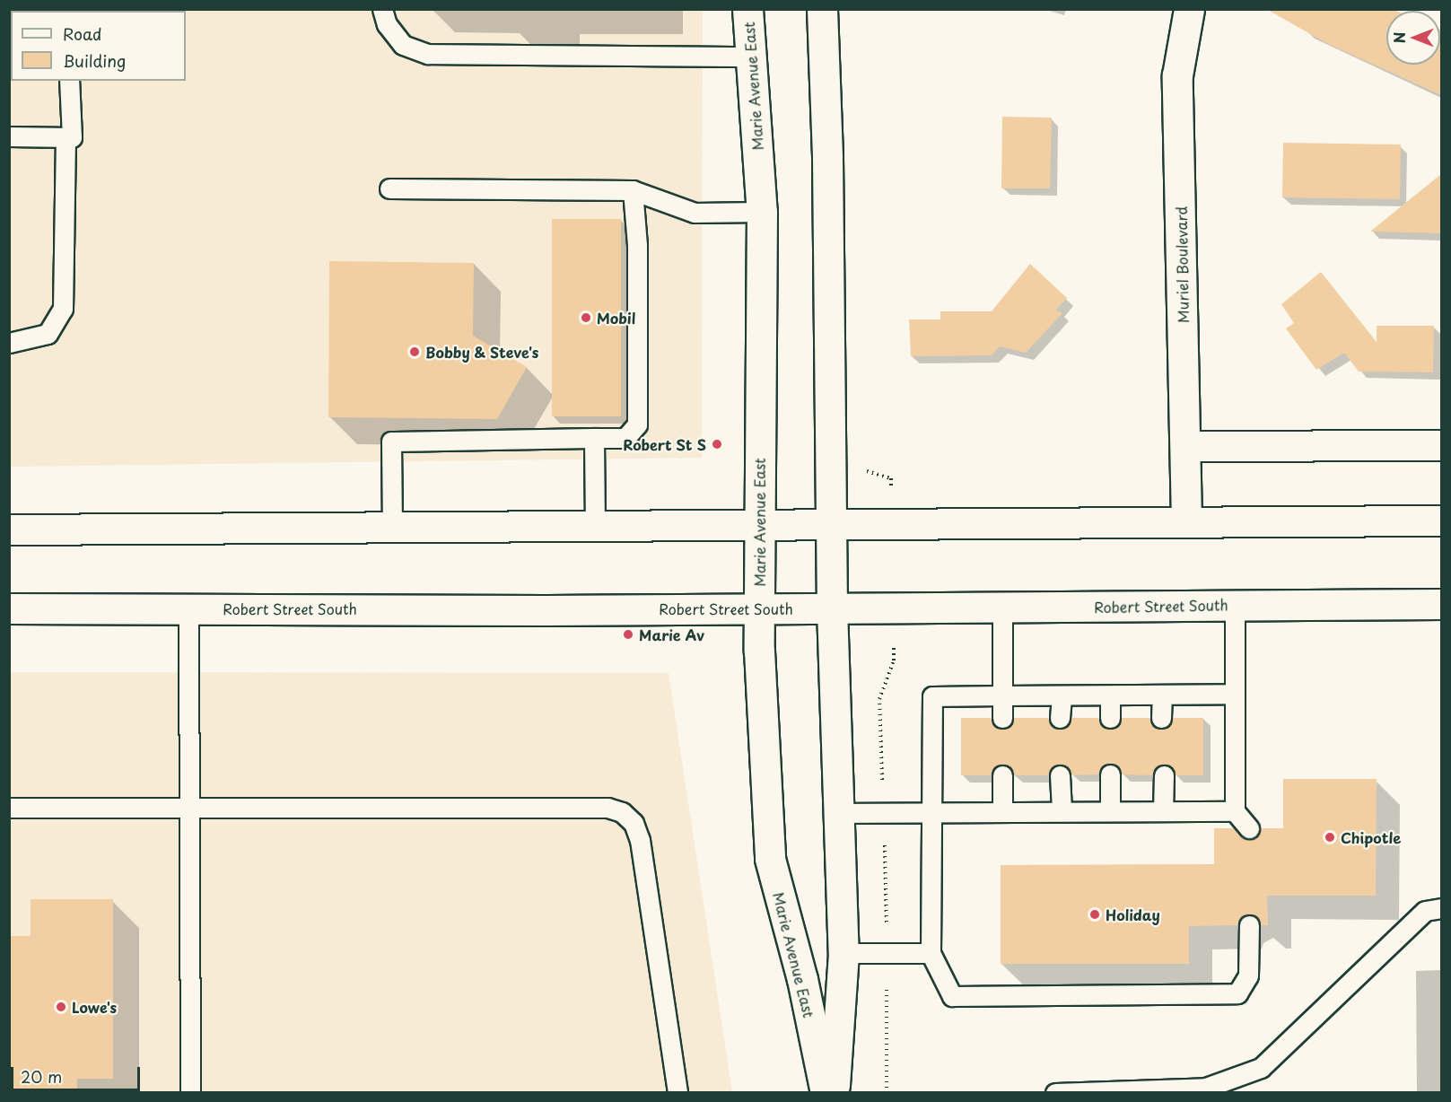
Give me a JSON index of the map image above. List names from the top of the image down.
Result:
{
  "streets": {
    "street": ["Marie Avenue East", "Muriel Boulevard", "Robert Street South"]
  },
  "crossings": [
    ["Marie Avenue East", "Robert Street South"]
  ],
  "places": [
    "Mobil",
    "Bobby & Steve's",
    "Robert St S",
    "Marie Av",
    "Chipotle",
    "Holiday",
    "Lowe's"
  ],
  "legend": ["Road", "Building"],
  "scale_bar": "20 m",
  "north": "left"
}
